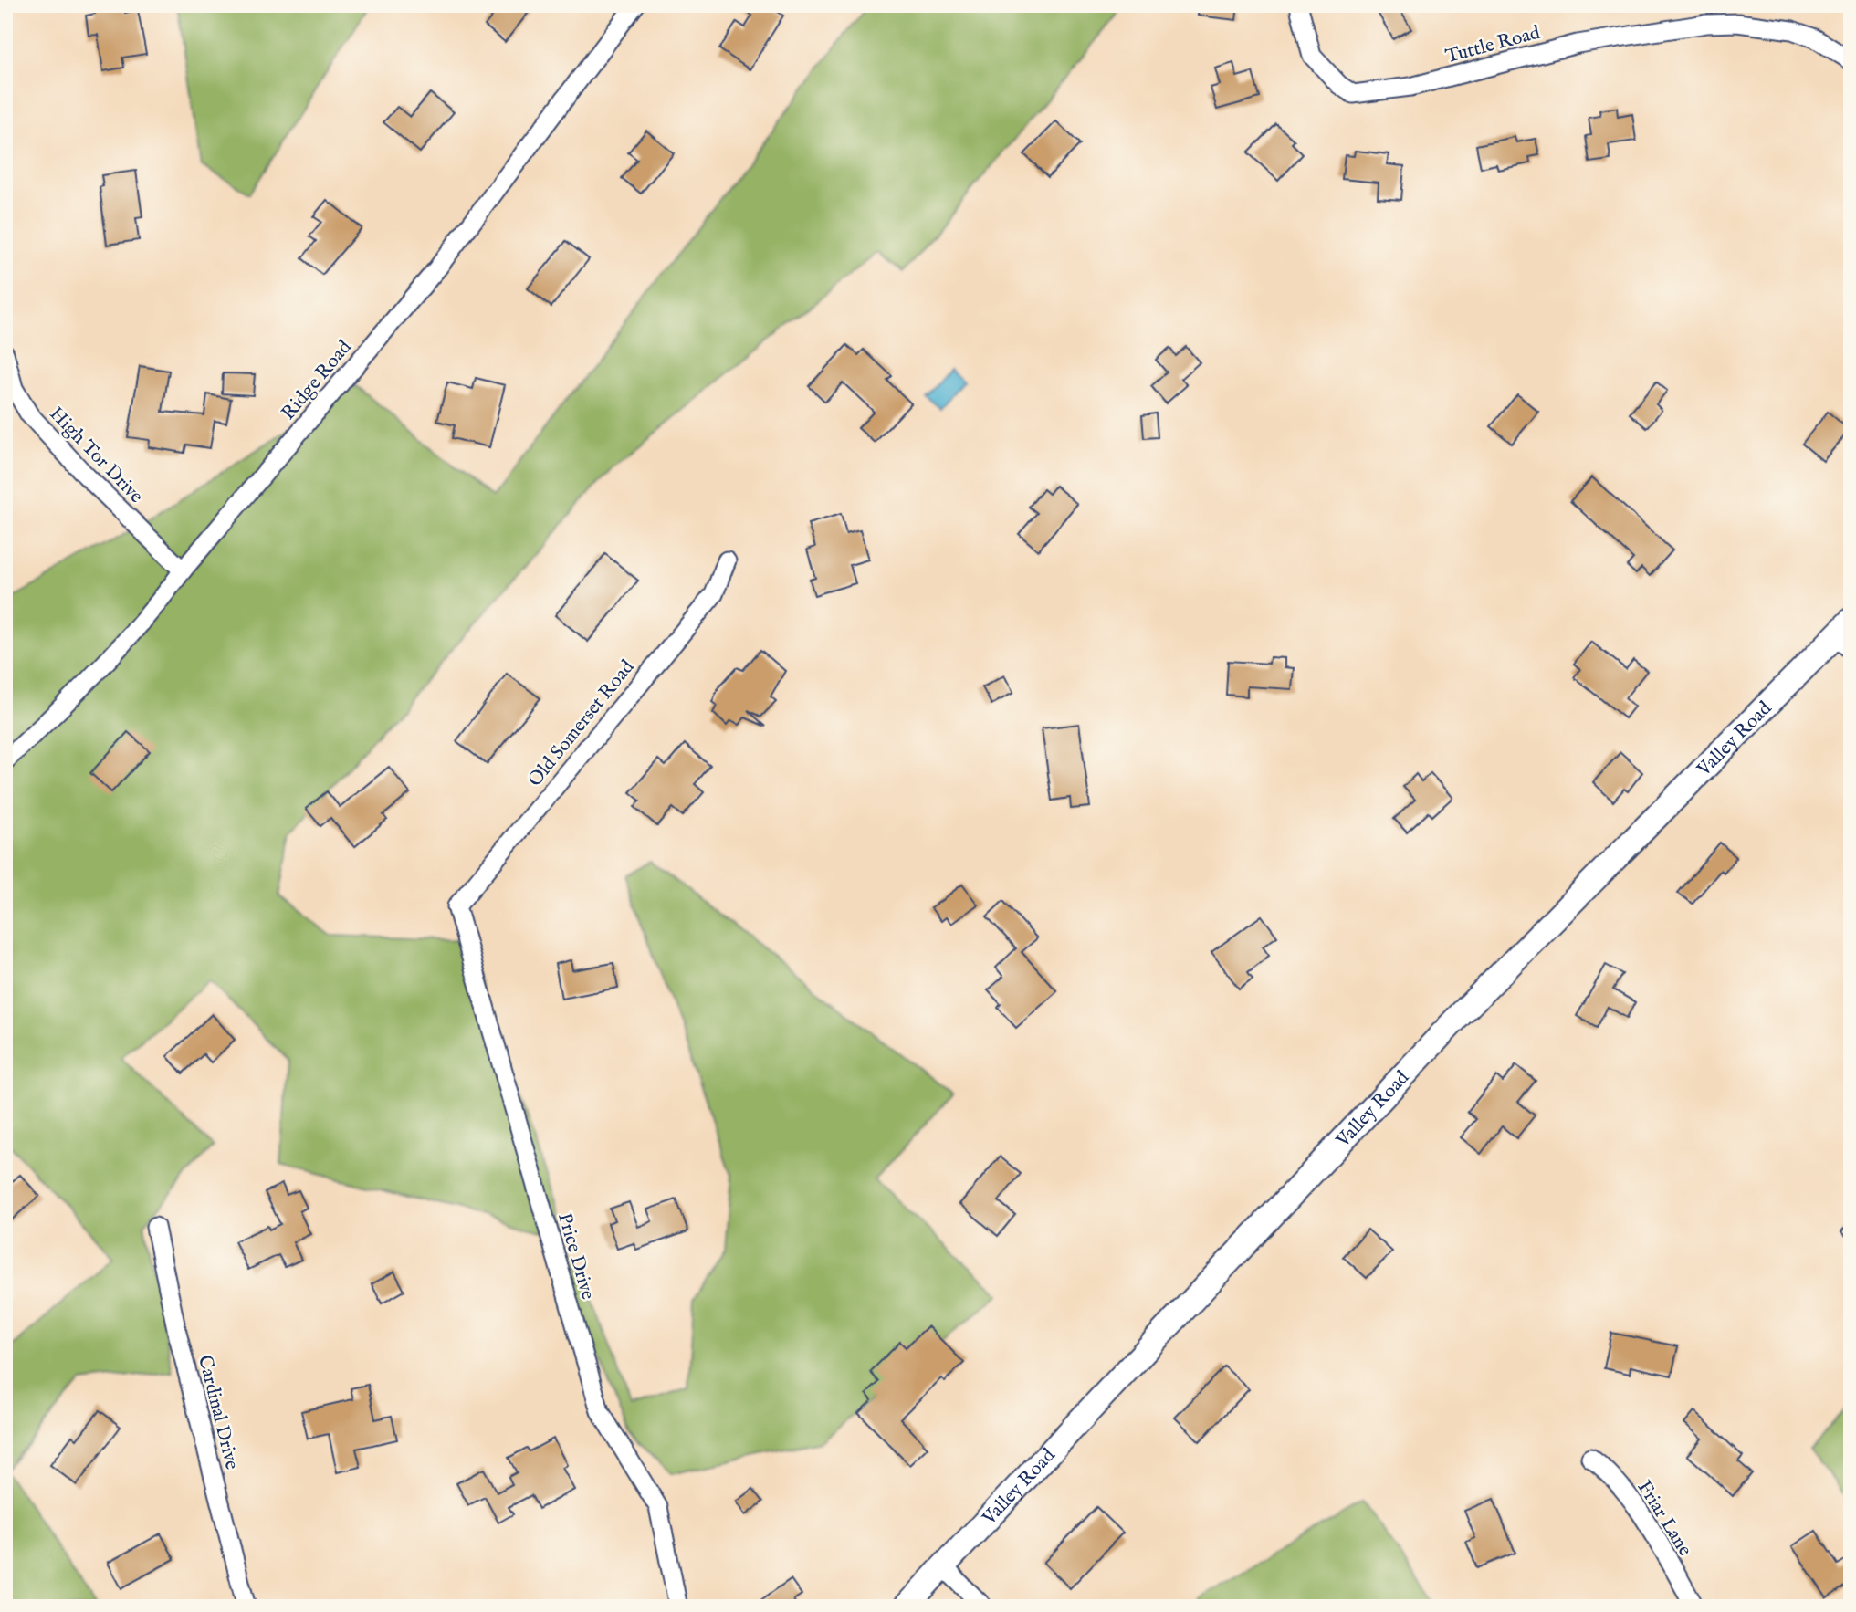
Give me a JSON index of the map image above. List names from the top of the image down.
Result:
{
  "streets": {
    "main road": ["Valley Road"],
    "street": [
      "Tuttle Road",
      "Ridge Road",
      "High Tor Drive",
      "Old Somerset Road",
      "Price Drive",
      "Cardinal Drive",
      "Friar Lane"
    ]
  },
  "crossings": [
    ["Ridge Road", "High Tor Drive"],
    ["Old Somerset Road", "Price Drive"]
  ]
}
